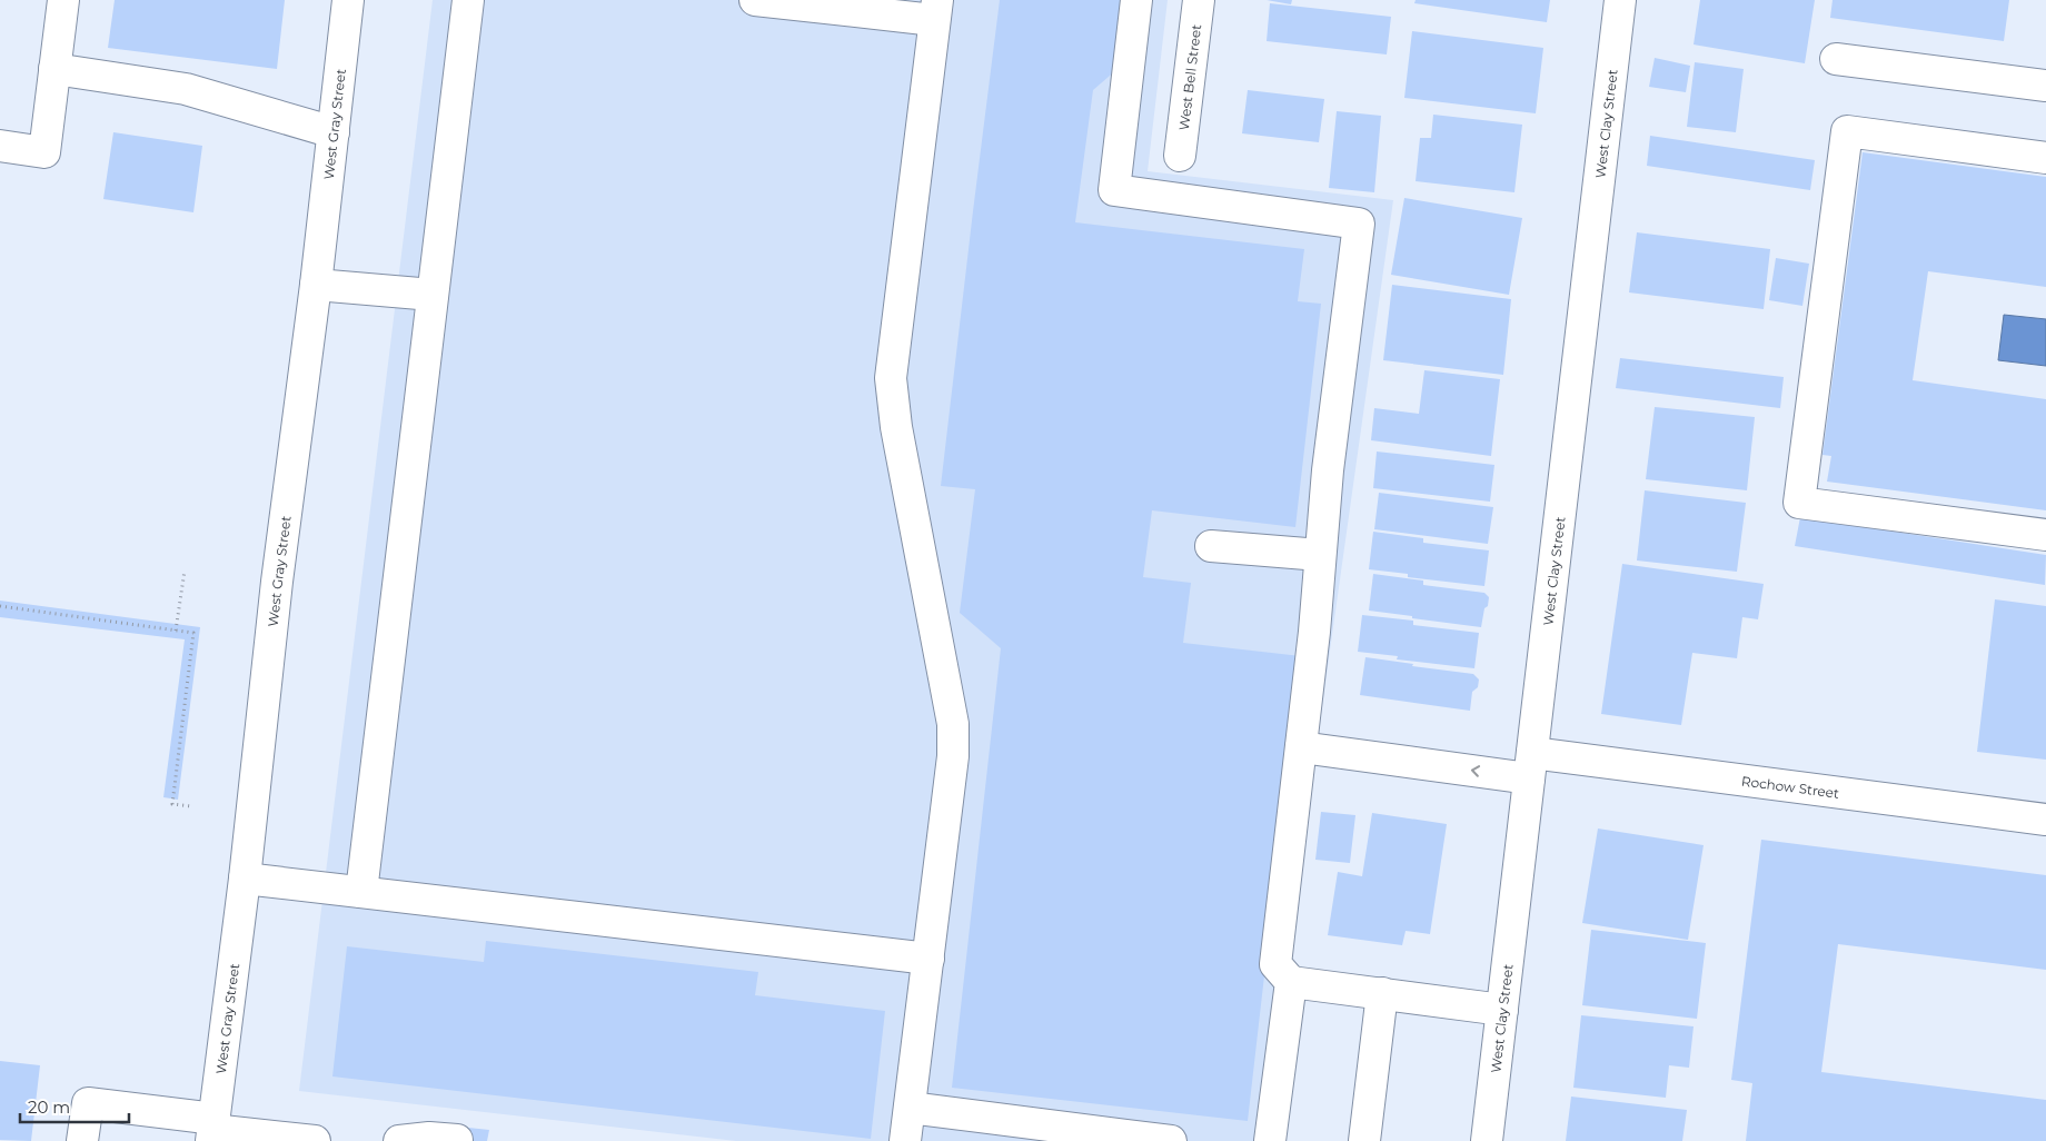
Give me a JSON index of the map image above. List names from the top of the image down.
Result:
{
  "streets": {
    "street": [
      "West Bell Street",
      "West Gray Street",
      "West Clay Street",
      "Rochow Street"
    ]
  },
  "crossings": [
    ["West Clay Street", "Rochow Street"]
  ],
  "scale_bar": "20 m"
}
